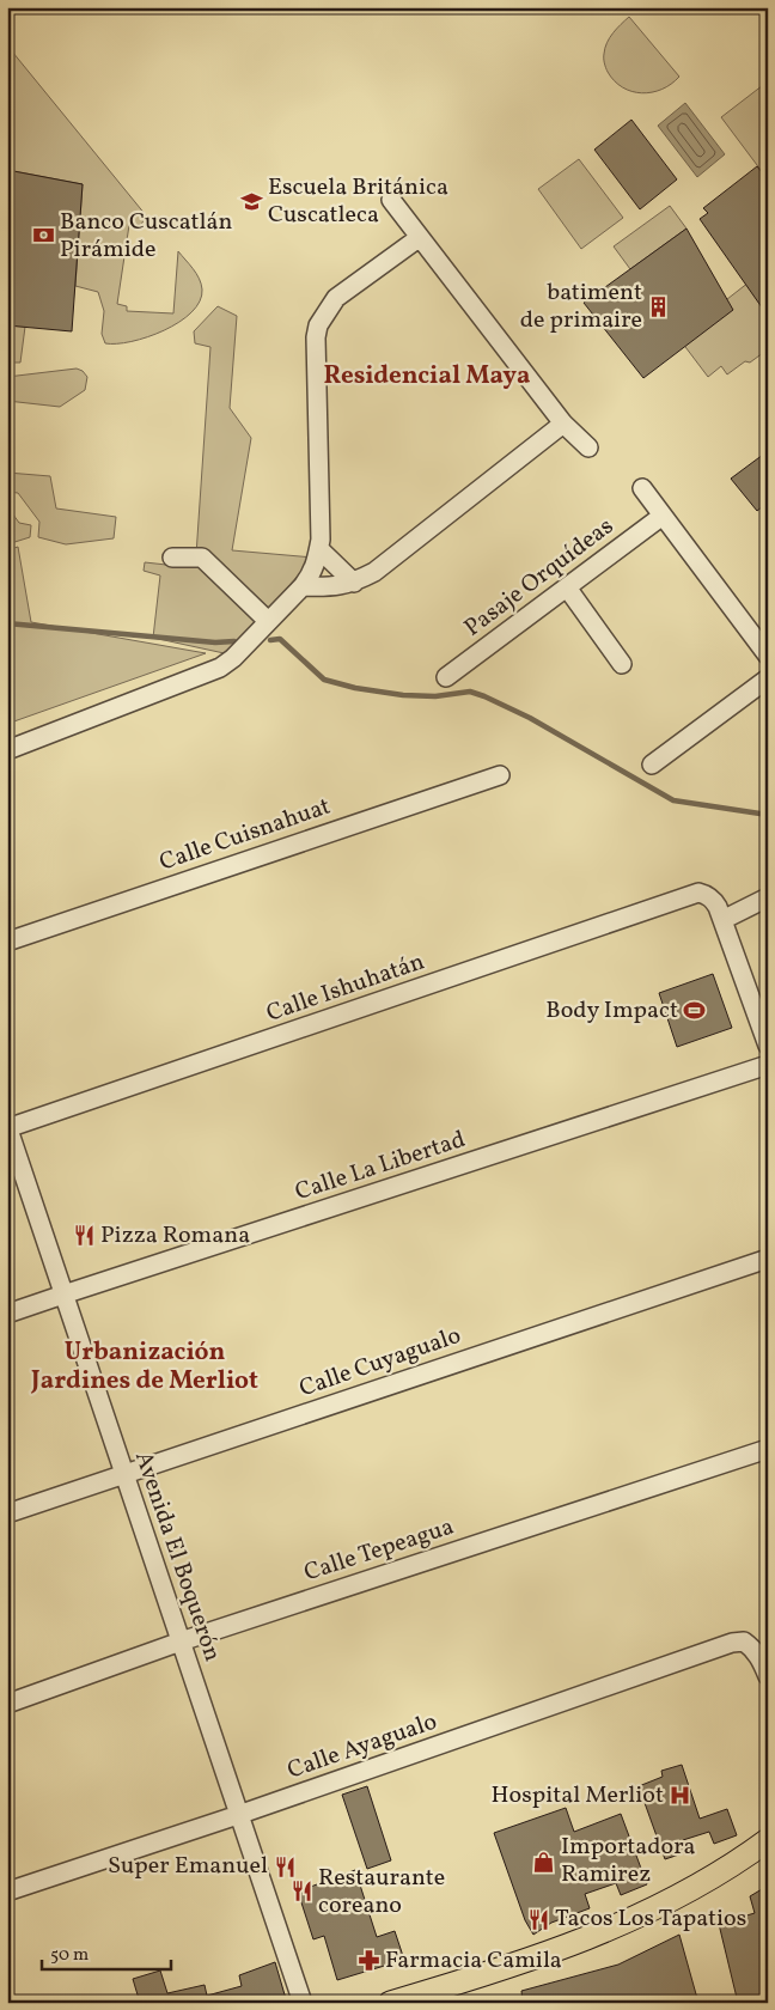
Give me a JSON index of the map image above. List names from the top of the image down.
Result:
{
  "streets": {
    "street": [
      "Pasaje Orquídeas",
      "Calle Cuisnahuat",
      "Calle Ishuhatán",
      "Calle La Libertad",
      "Calle Cuyagualo",
      "Calle Tepeagua",
      "Avenida El Boquerón",
      "Calle Ayagualo"
    ]
  },
  "crossings": [
    ["Calle Ishuhatán", "Avenida El Boquerón"],
    ["Calle La Libertad", "Avenida El Boquerón"],
    ["Calle Cuyagualo", "Avenida El Boquerón"],
    ["Calle Tepeagua", "Avenida El Boquerón"],
    ["Avenida El Boquerón", "Calle Ayagualo"]
  ],
  "districts": ["Residencial Maya", "Urbanización Jardines de Merliot"],
  "places": {
    "school or university": ["Escuela Británica Cuscatleca"],
    "bank": ["Banco Cuscatlán Pirámide"],
    "building": ["batiment de primaire"],
    "sports": ["Body Impact"],
    "restaurant": [
      "Pizza Romana",
      "Super Emanuel",
      "Restaurante coreano",
      "Tacos Los Tapatios"
    ],
    "hospital": ["Hospital Merliot"],
    "shop": ["Importadora Ramirez"],
    "pharmacy": ["Farmacia Camila"]
  },
  "scale_bar": "50 m"
}
